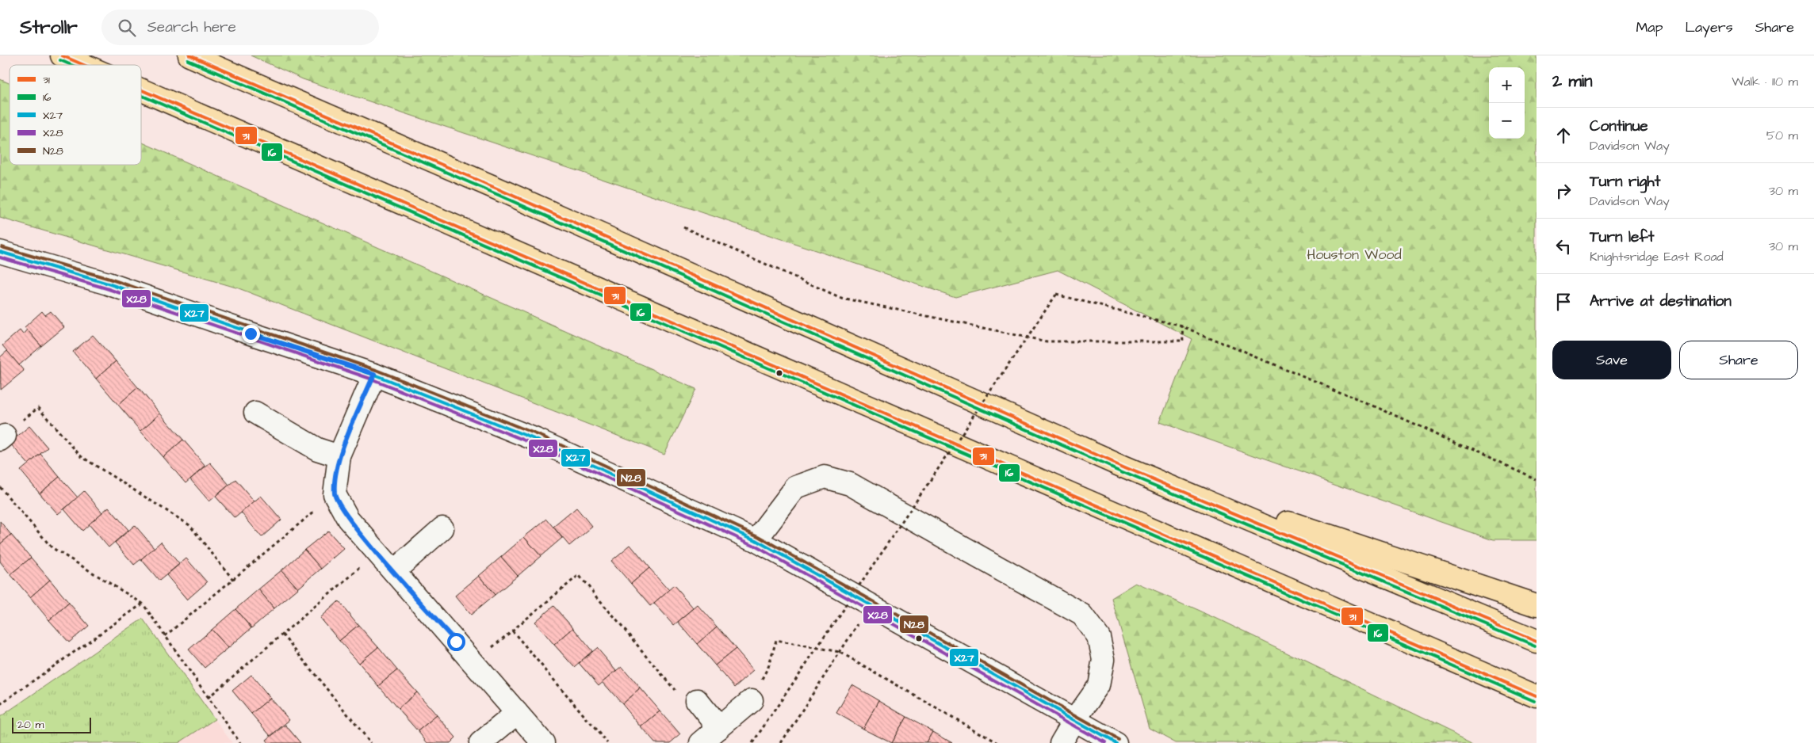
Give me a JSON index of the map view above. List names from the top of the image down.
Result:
{
  "parks": ["Houston Wood"],
  "lines": [
    "transit line 31",
    "transit line 16",
    "transit line N28",
    "transit line X27",
    "transit line X28"
  ],
  "legend": [
    "31",
    "16",
    "X27",
    "X28",
    "N28"
  ],
  "scale_bar": "20 m",
  "page": {
    "header": "Strollr",
    "search": "Search here",
    "nav": ["Map", "Layers", "Share"],
    "heading": ["2 min", "Walk · 110 m"],
    "map_buttons": ["+", "−"],
    "list": [
      ["Continue", "Davidson Way", "50 m"],
      ["Turn right", "Davidson Way", "30 m"],
      ["Turn left", "Knightsridge East Road", "30 m"],
      "Arrive at destination"
    ],
    "buttons": ["Save", "Share"],
    "scale": "20 m"
  }
}
